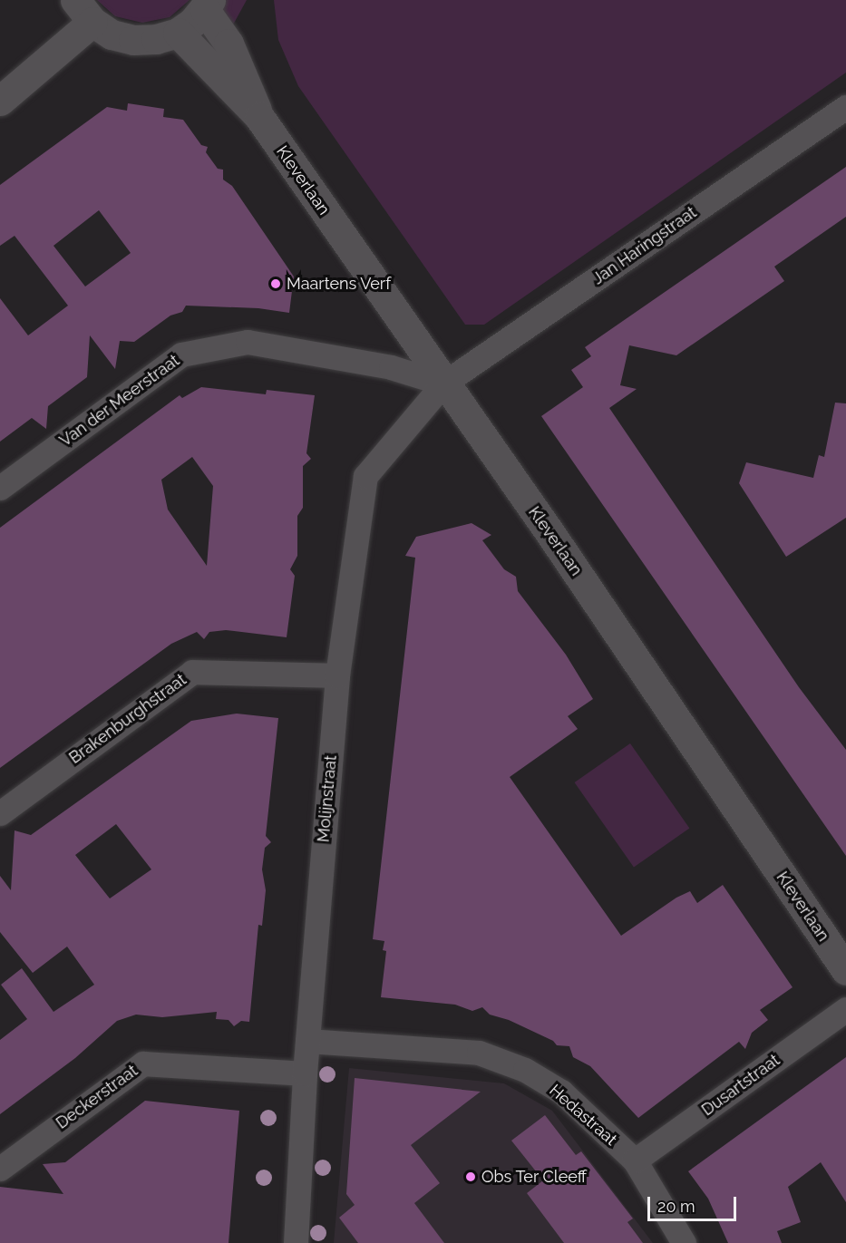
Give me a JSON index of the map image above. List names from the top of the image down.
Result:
{
  "streets": {
    "main road": ["Kleverlaan"],
    "street": [
      "Jan Haringstraat",
      "Van der Meerstraat",
      "Brakenburghstraat",
      "Molijnstraat",
      "Dusartstraat",
      "Deckerstraat",
      "Hedastraat"
    ]
  },
  "crossings": [
    ["Kleverlaan", "Jan Haringstraat"],
    ["Kleverlaan", "Van der Meerstraat"],
    ["Kleverlaan", "Molijnstraat"],
    ["Jan Haringstraat", "Van der Meerstraat"],
    ["Jan Haringstraat", "Molijnstraat"],
    ["Van der Meerstraat", "Molijnstraat"],
    ["Brakenburghstraat", "Molijnstraat"],
    ["Molijnstraat", "Deckerstraat"],
    ["Molijnstraat", "Hedastraat"],
    ["Dusartstraat", "Hedastraat"]
  ],
  "places": ["Maartens Verf", "Obs Ter Cleeff"],
  "scale_bar": "20 m"
}
